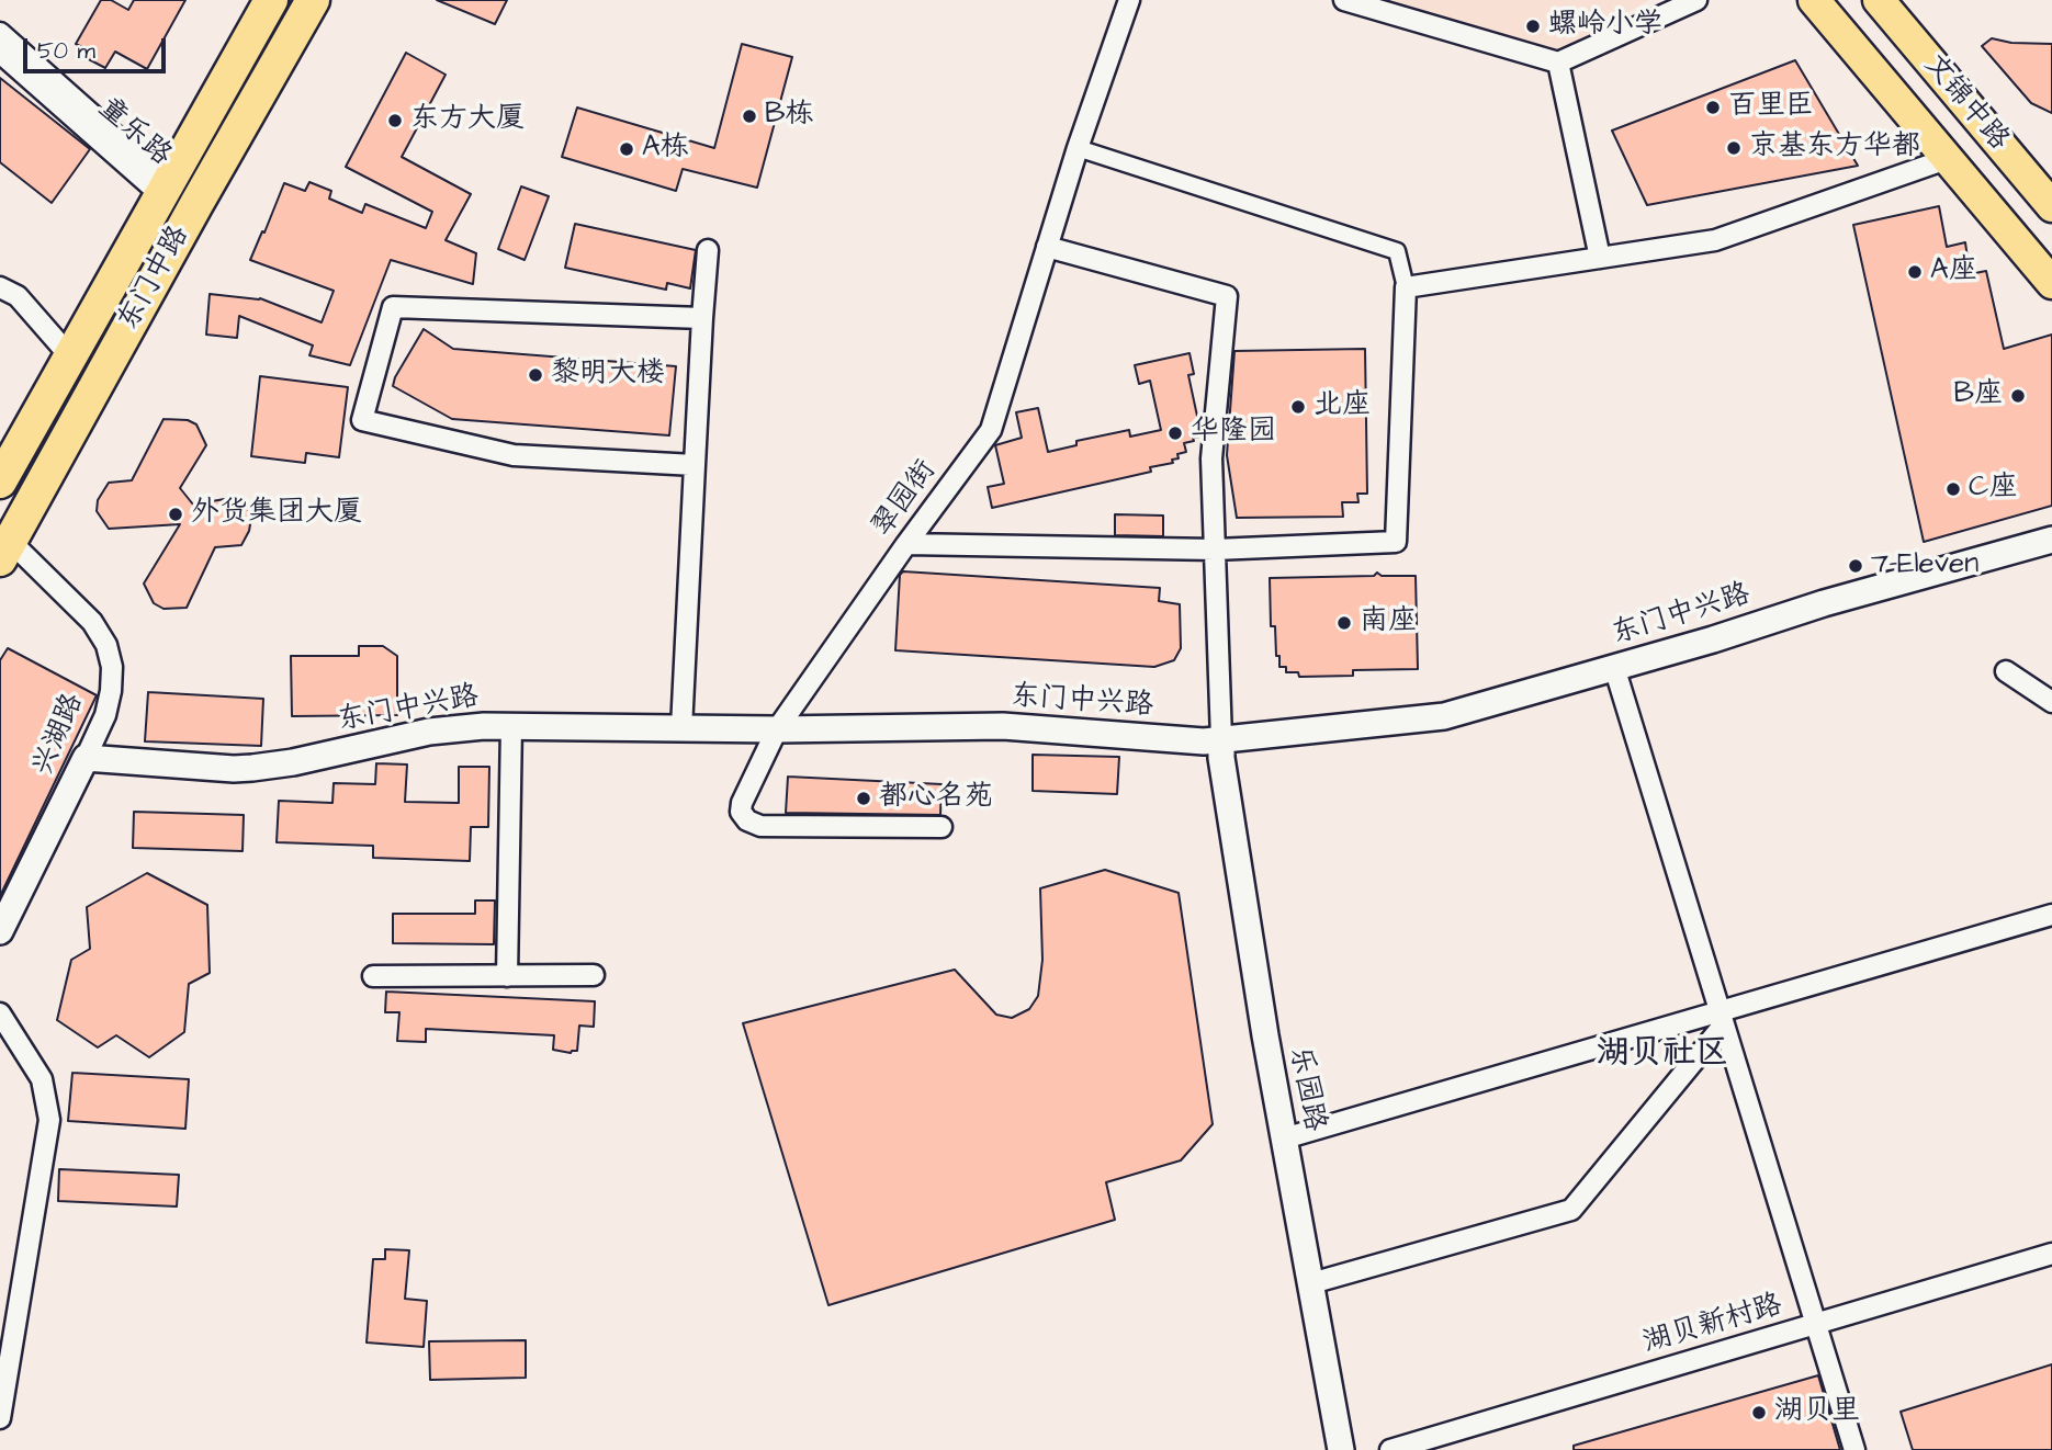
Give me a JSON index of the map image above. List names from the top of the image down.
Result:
{
  "streets": {
    "highway": ["东门中路"],
    "main road": ["文锦中路"],
    "street": [
      "童乐路",
      "翠园街",
      "东门中兴路",
      "兴湖路",
      "乐园路",
      "湖贝新村路"
    ]
  },
  "crossings": [
    ["童乐路", "东门中路"],
    ["东门中路", "兴湖路"],
    ["翠园街", "东门中兴路"],
    ["东门中兴路", "兴湖路"],
    ["东门中兴路", "乐园路"]
  ],
  "districts": ["湖贝社区"],
  "places": [
    "螺岭小学",
    "百里臣",
    "B栋",
    "东方大厦",
    "京基东方华都",
    "A栋",
    "A座",
    "黎明大楼",
    "B座",
    "北座",
    "华隆园",
    "C座",
    "外货集团大厦",
    "7-Eleven",
    "南座",
    "都心名苑",
    "湖贝里"
  ],
  "scale_bar": "50 m"
}
